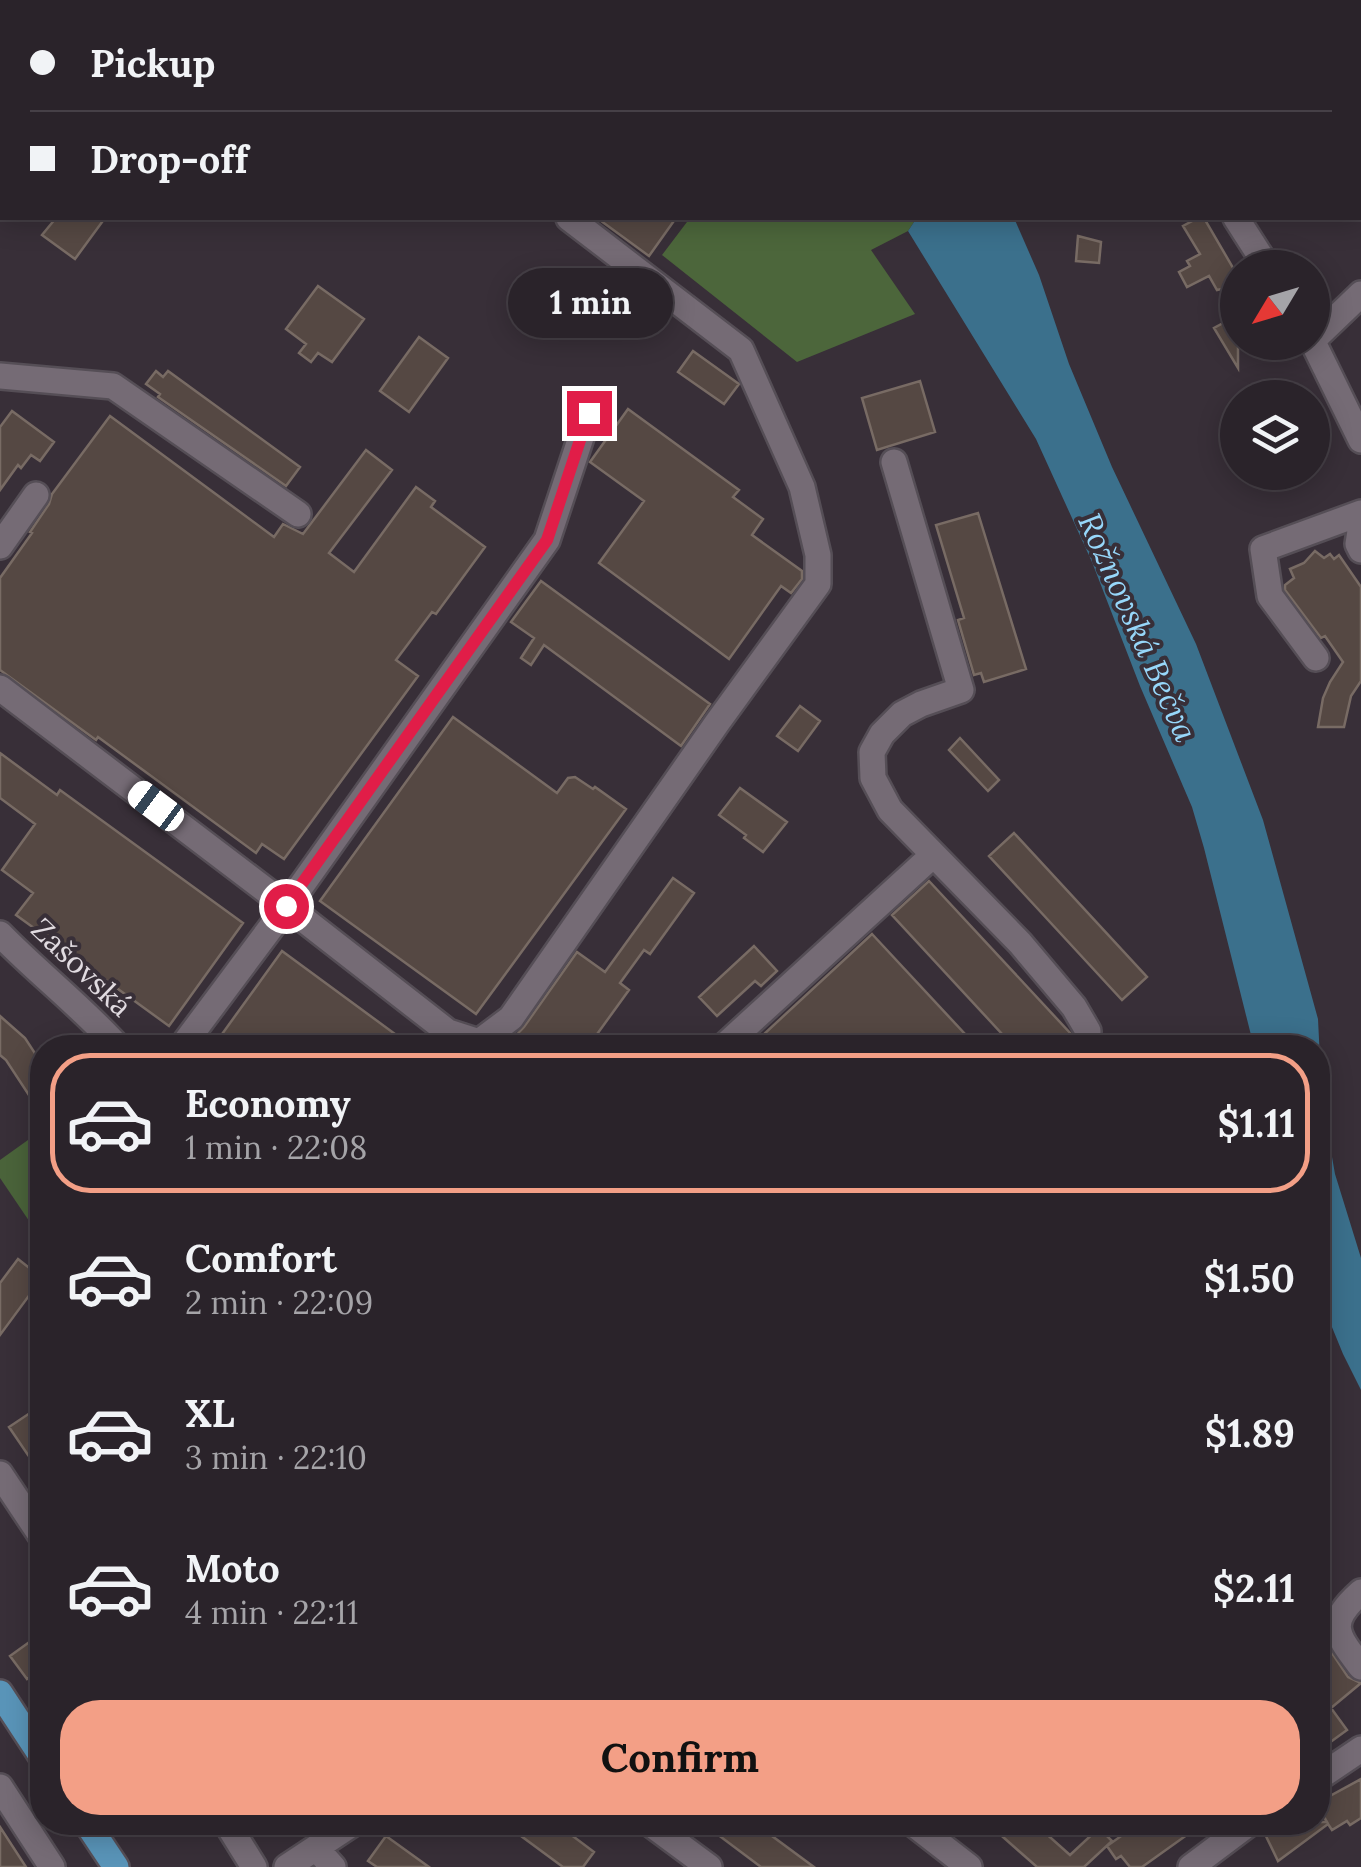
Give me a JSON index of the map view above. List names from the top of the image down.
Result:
{
  "streets": {
    "street": ["Zašovská"]
  },
  "water": ["Rožnovská Bečva"],
  "north": "bottom left",
  "page": {
    "banner": ["Pickup", "Drop-off"],
    "bubble": "1 min",
    "list": [
      {
        "name": "Economy",
        "note": "1 min · 22:08",
        "value": "$1.11"
      },
      {
        "name": "Comfort",
        "note": "2 min · 22:09",
        "value": "$1.50"
      },
      {
        "name": "XL",
        "note": "3 min · 22:10",
        "value": "$1.89"
      },
      {
        "name": "Moto",
        "note": "4 min · 22:11",
        "value": "$2.11"
      }
    ],
    "buttons": "Confirm"
  }
}
